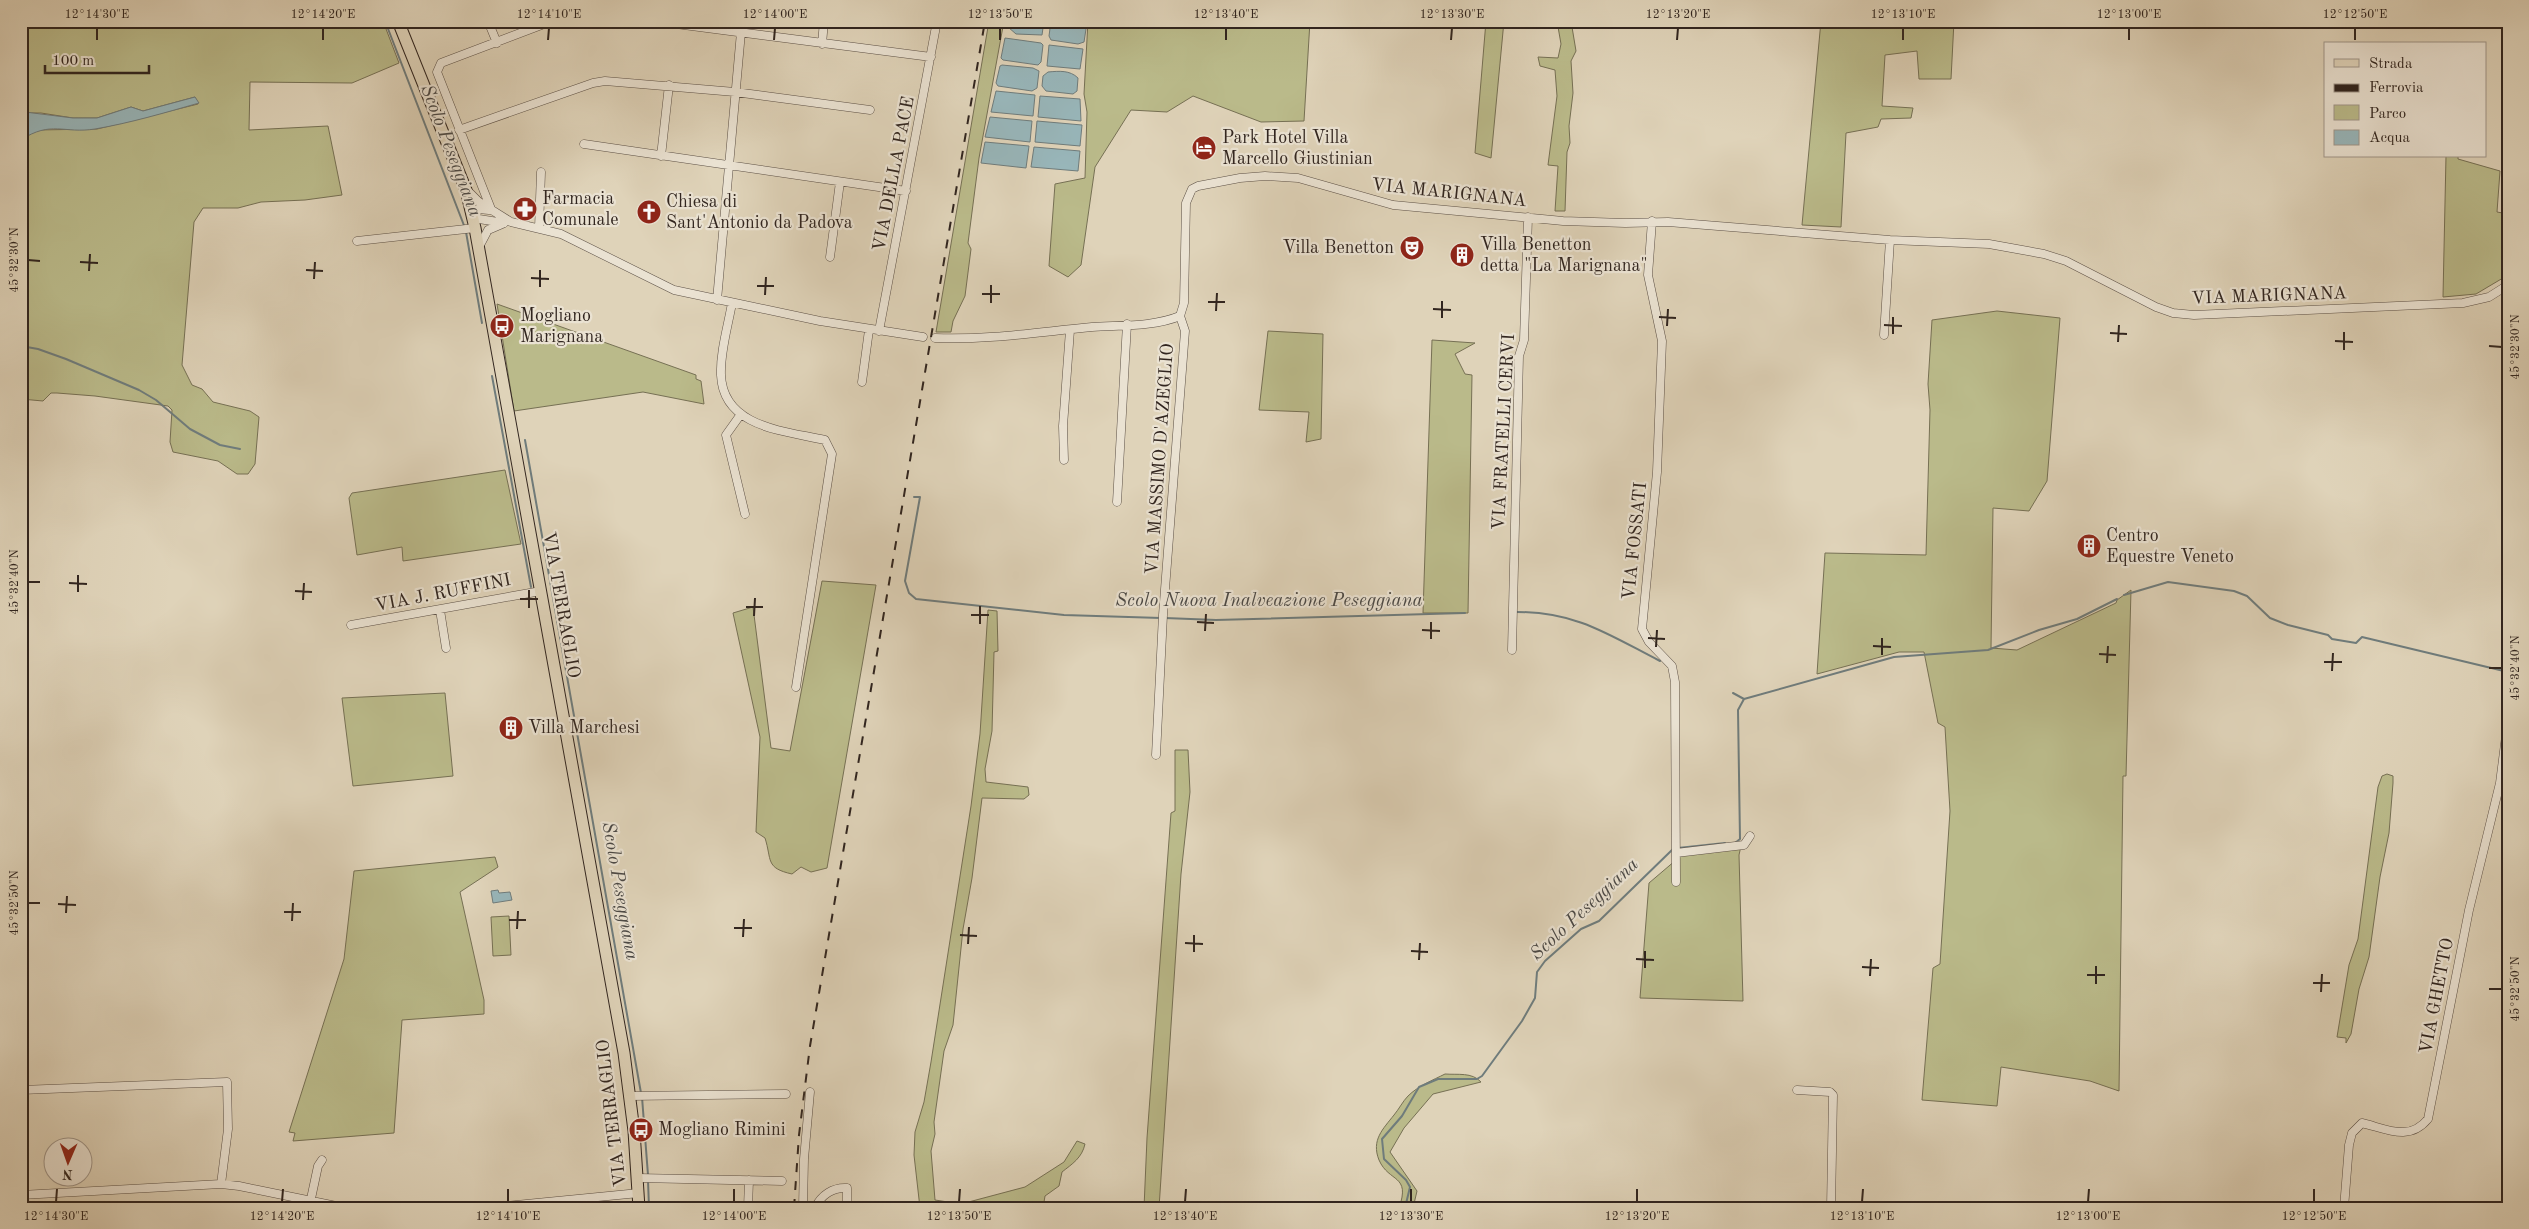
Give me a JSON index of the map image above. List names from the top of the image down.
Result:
{
  "streets": {
    "main road": ["VIA TERRAGLIO"],
    "street": [
      "VIA DELLA PACE",
      "VIA MARIGNANA",
      "VIA FRATELLI CERVI",
      "VIA MASSIMO D'AZEGLIO",
      "VIA FOSSATI",
      "VIA J. RUFFINI",
      "VIA GHETTO"
    ]
  },
  "crossings": [
    ["VIA MARIGNANA", "VIA FRATELLI CERVI"],
    ["VIA MARIGNANA", "VIA MASSIMO D'AZEGLIO"],
    ["VIA MARIGNANA", "VIA FOSSATI"],
    ["VIA J. RUFFINI", "VIA TERRAGLIO"]
  ],
  "water": ["Scolo Peseggiana", "Scolo Nuova Inalveazione Peseggiana"],
  "places": {
    "hotel": ["Park Hotel Villa Marcello Giustinian"],
    "pharmacy": ["Farmacia Comunale"],
    "church": ["Chiesa di Sant'Antonio da Padova"],
    "theatre": ["Villa Benetton"],
    "building": ["Villa Benetton detta \"La Marignana\"", "Centro Equestre Veneto", "Villa Marchesi"],
    "bus stop": ["Mogliano Marignana", "Mogliano Rimini"]
  },
  "legend": [
    "Strada",
    "Ferrovia",
    "Parco",
    "Acqua"
  ],
  "scale_bar": "100 m",
  "north": "bottom",
  "coordinates": [
    "12°14'30\"E",
    "12°14'20\"E",
    "12°14'10\"E",
    "12°14'00\"E",
    "12°13'50\"E",
    "12°13'40\"E",
    "12°13'30\"E",
    "12°13'20\"E",
    "12°13'10\"E",
    "12°13'00\"E",
    "12°12'50\"E",
    "45°32'30\"N",
    "45°32'40\"N",
    "45°32'50\"N"
  ]
}
